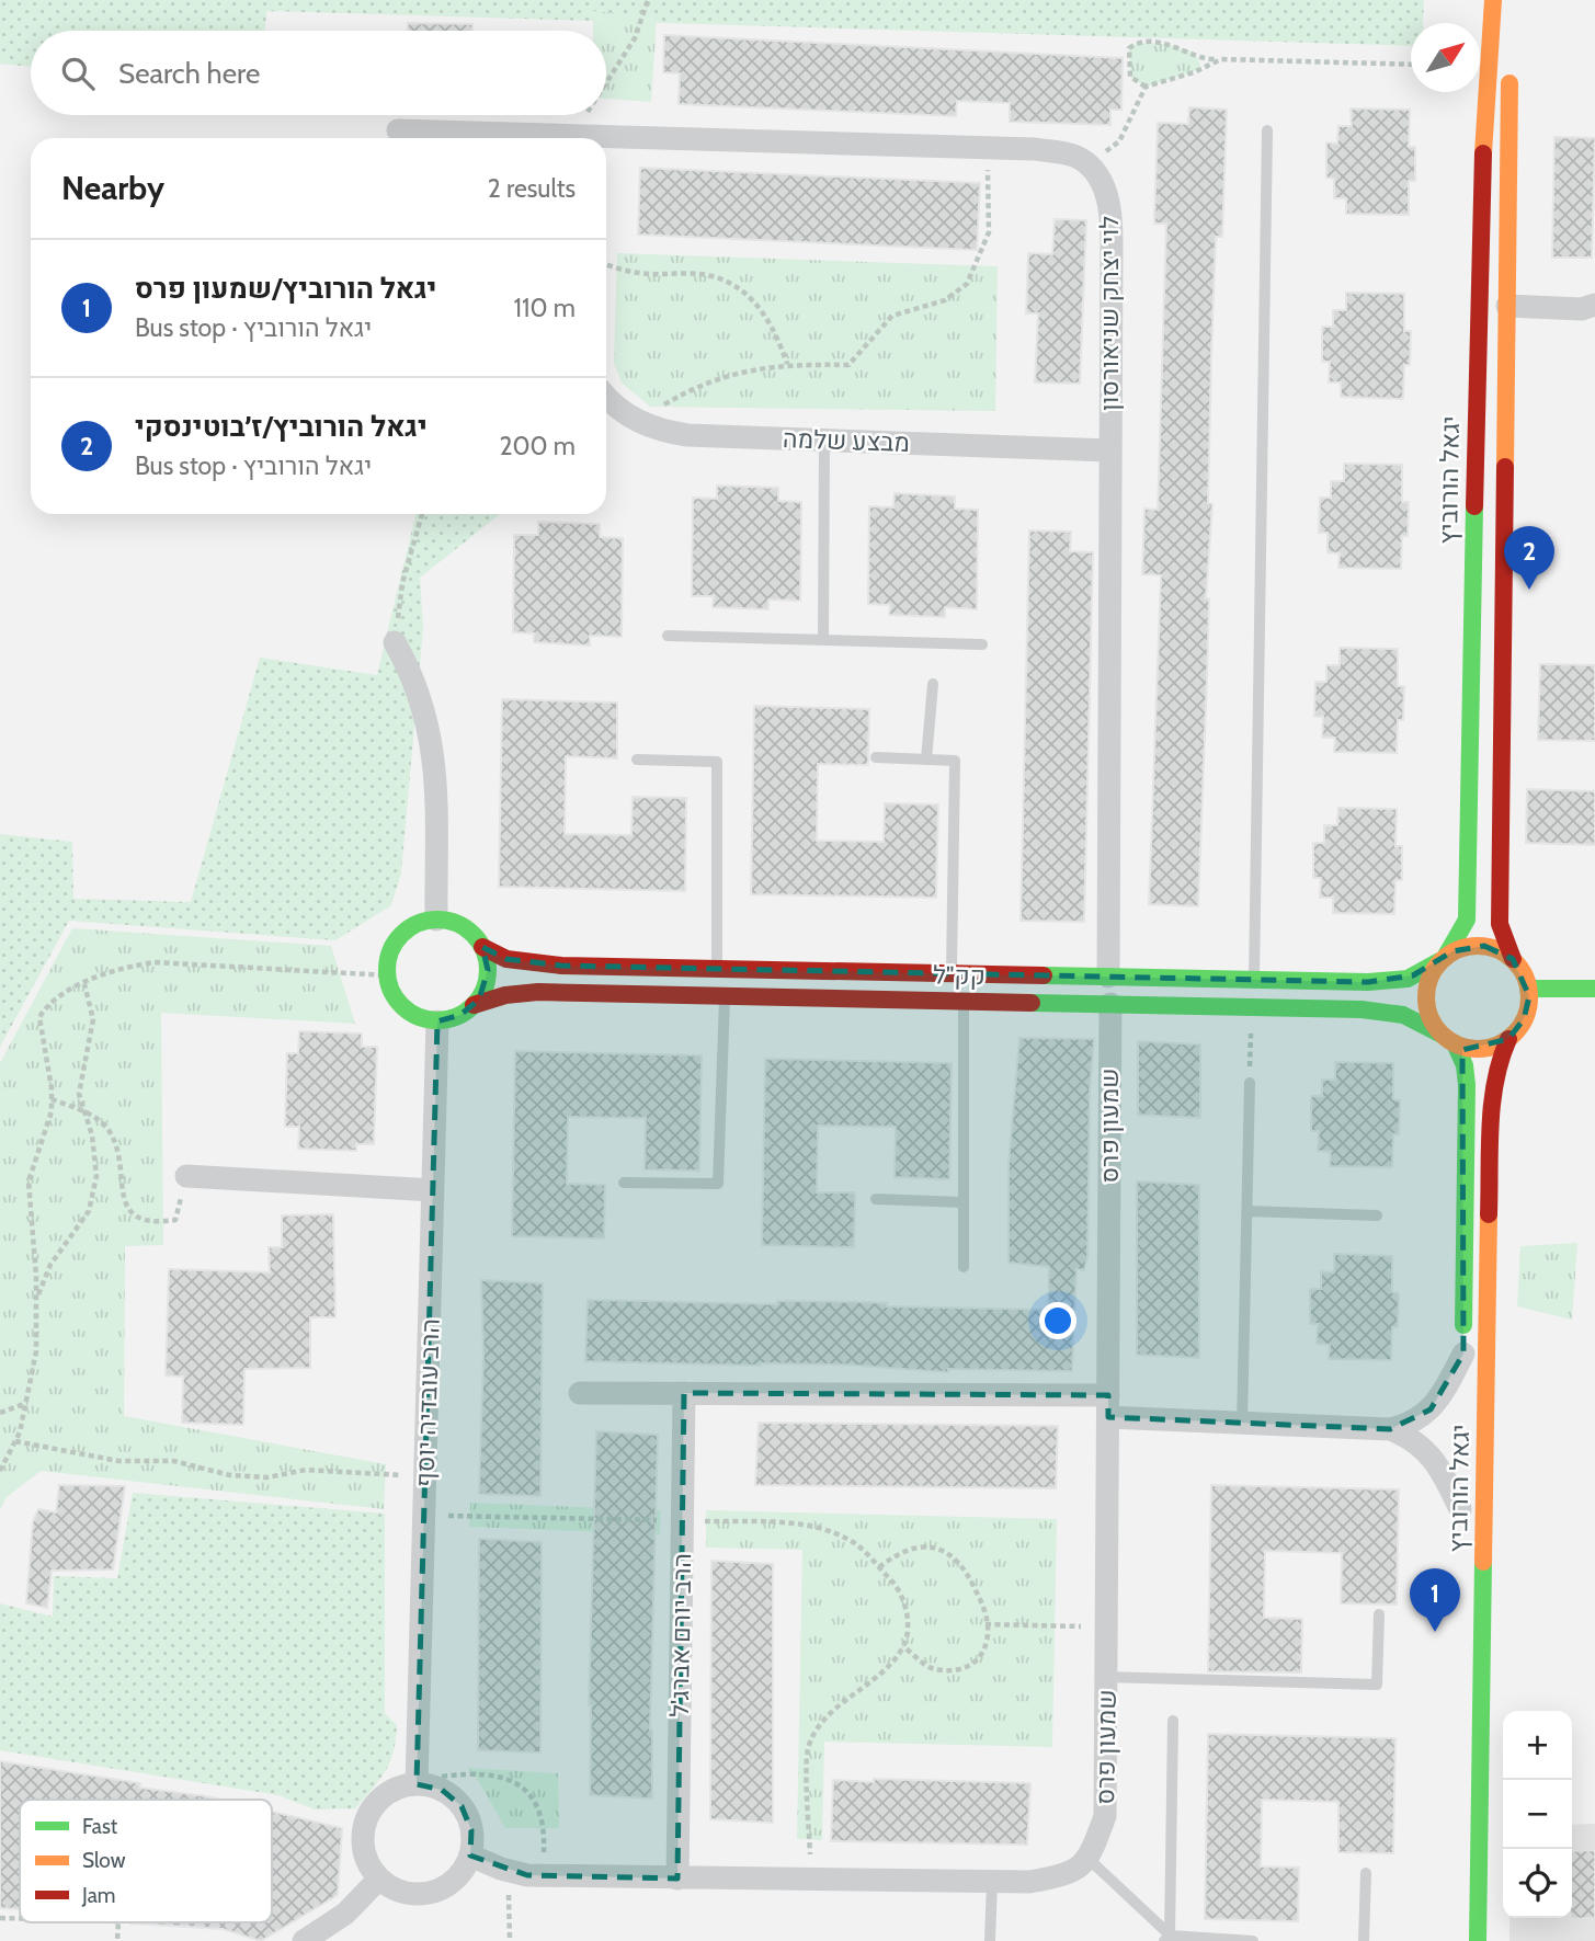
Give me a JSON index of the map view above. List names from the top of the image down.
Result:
{
  "streets": {
    "main road": ["יגאל הורוביץ", "קק\"ל"],
    "street": [
      "לוי יצחק שניאורסון",
      "מבצע שלמה",
      "שמעון פרס",
      "הרב עובדיה יוסף",
      "הרב יורם אברג'ל"
    ]
  },
  "crossings": [
    ["לוי יצחק שניאורסון", "מבצע שלמה"],
    ["לוי יצחק שניאורסון", "קק\"ל"],
    ["יגאל הורוביץ", "קק\"ל"],
    ["קק\"ל", "שמעון פרס"],
    ["קק\"ל", "הרב עובדיה יוסף"]
  ],
  "legend": ["Fast", "Slow", "Jam"],
  "north": "top right",
  "page": {
    "search": "Search here",
    "heading": ["Nearby", "2 results"],
    "list": [
      {
        "mark": "1",
        "name": "יגאל הורוביץ/שמעון פרס",
        "note": "Bus stop · יגאל הורוביץ",
        "value": "110 m"
      },
      {
        "mark": "2",
        "name": "יגאל הורוביץ/ז׳בוטינסקי",
        "note": "Bus stop · יגאל הורוביץ",
        "value": "200 m"
      }
    ],
    "pins": ["2", "1"],
    "map_buttons": ["+", "−"]
  }
}
